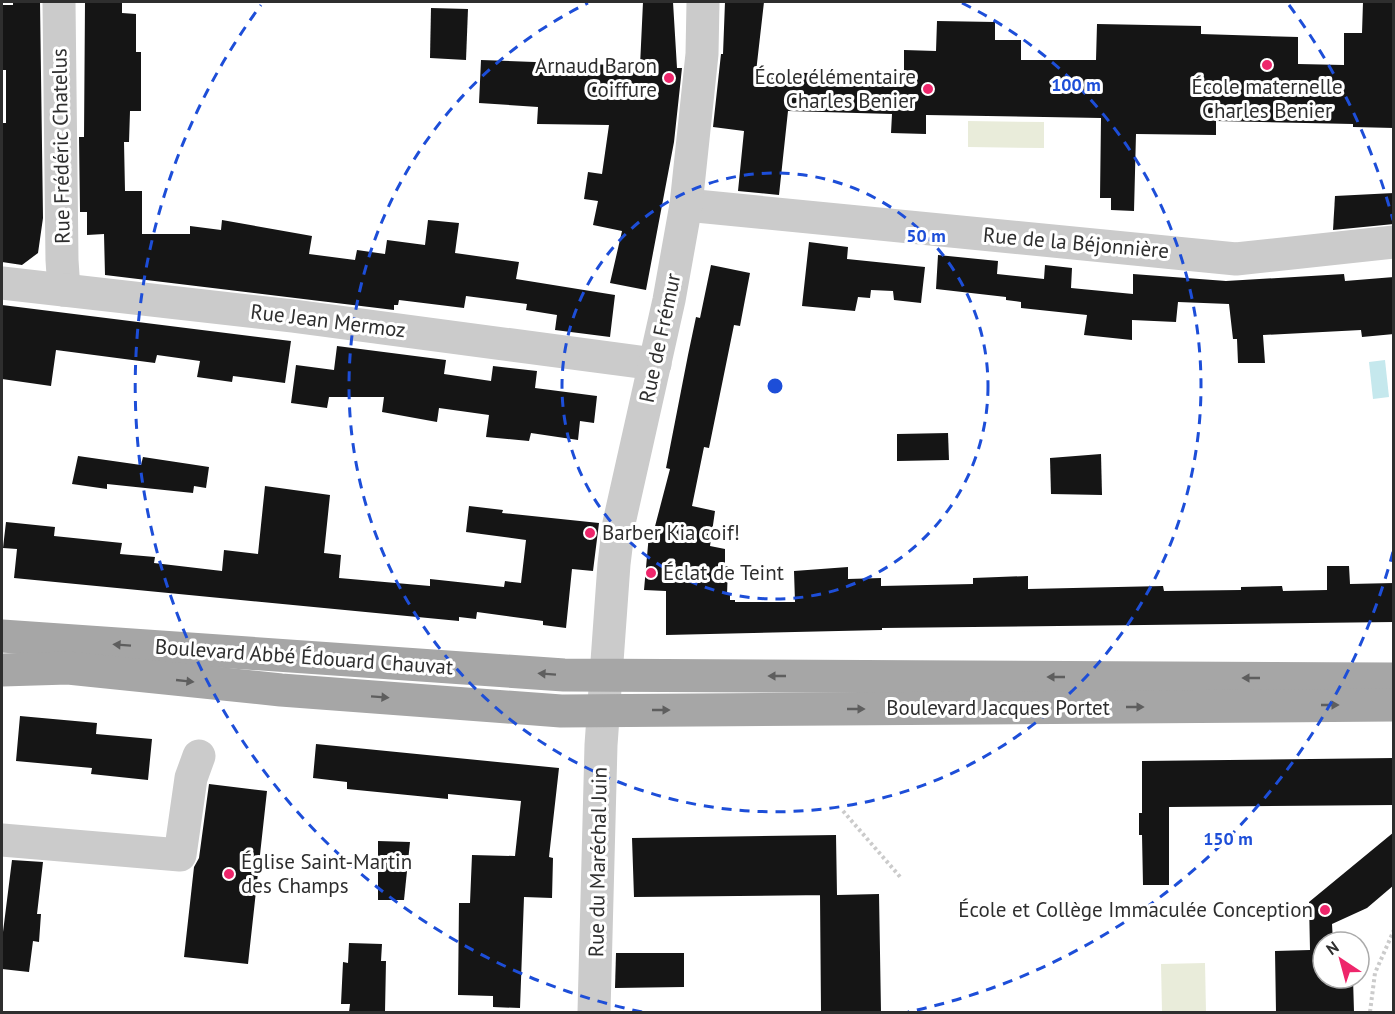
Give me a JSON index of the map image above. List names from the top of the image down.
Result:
{
  "streets": {
    "main road": ["Boulevard Abbé Édouard Chauvat", "Boulevard Jacques Portet"],
    "street": [
      "Rue Frédéric Chatelus",
      "Rue de la Béjonnière",
      "Rue Jean Mermoz",
      "Rue de Frémur",
      "Rue du Maréchal Juin"
    ]
  },
  "crossings": [
    ["Rue Frédéric Chatelus", "Rue Jean Mermoz"],
    ["Rue de la Béjonnière", "Rue de Frémur"],
    ["Rue Jean Mermoz", "Rue de Frémur"],
    ["Rue de Frémur", "Boulevard Abbé Édouard Chauvat"],
    ["Rue de Frémur", "Boulevard Jacques Portet"],
    ["Rue de Frémur", "Rue du Maréchal Juin"],
    ["Boulevard Abbé Édouard Chauvat", "Boulevard Jacques Portet"],
    ["Boulevard Abbé Édouard Chauvat", "Rue du Maréchal Juin"],
    ["Boulevard Jacques Portet", "Rue du Maréchal Juin"]
  ],
  "places": [
    "École maternelle Charles Benier",
    "Arnaud Baron Coiffure",
    "École élémentaire Charles Benier",
    "Barber Kia coif!",
    "Éclat de Teint",
    "Église Saint-Martin des Champs",
    "École et Collège Immaculée Conception"
  ],
  "north": "top left",
  "rings": ["100 m", "50 m", "150 m"]
}
